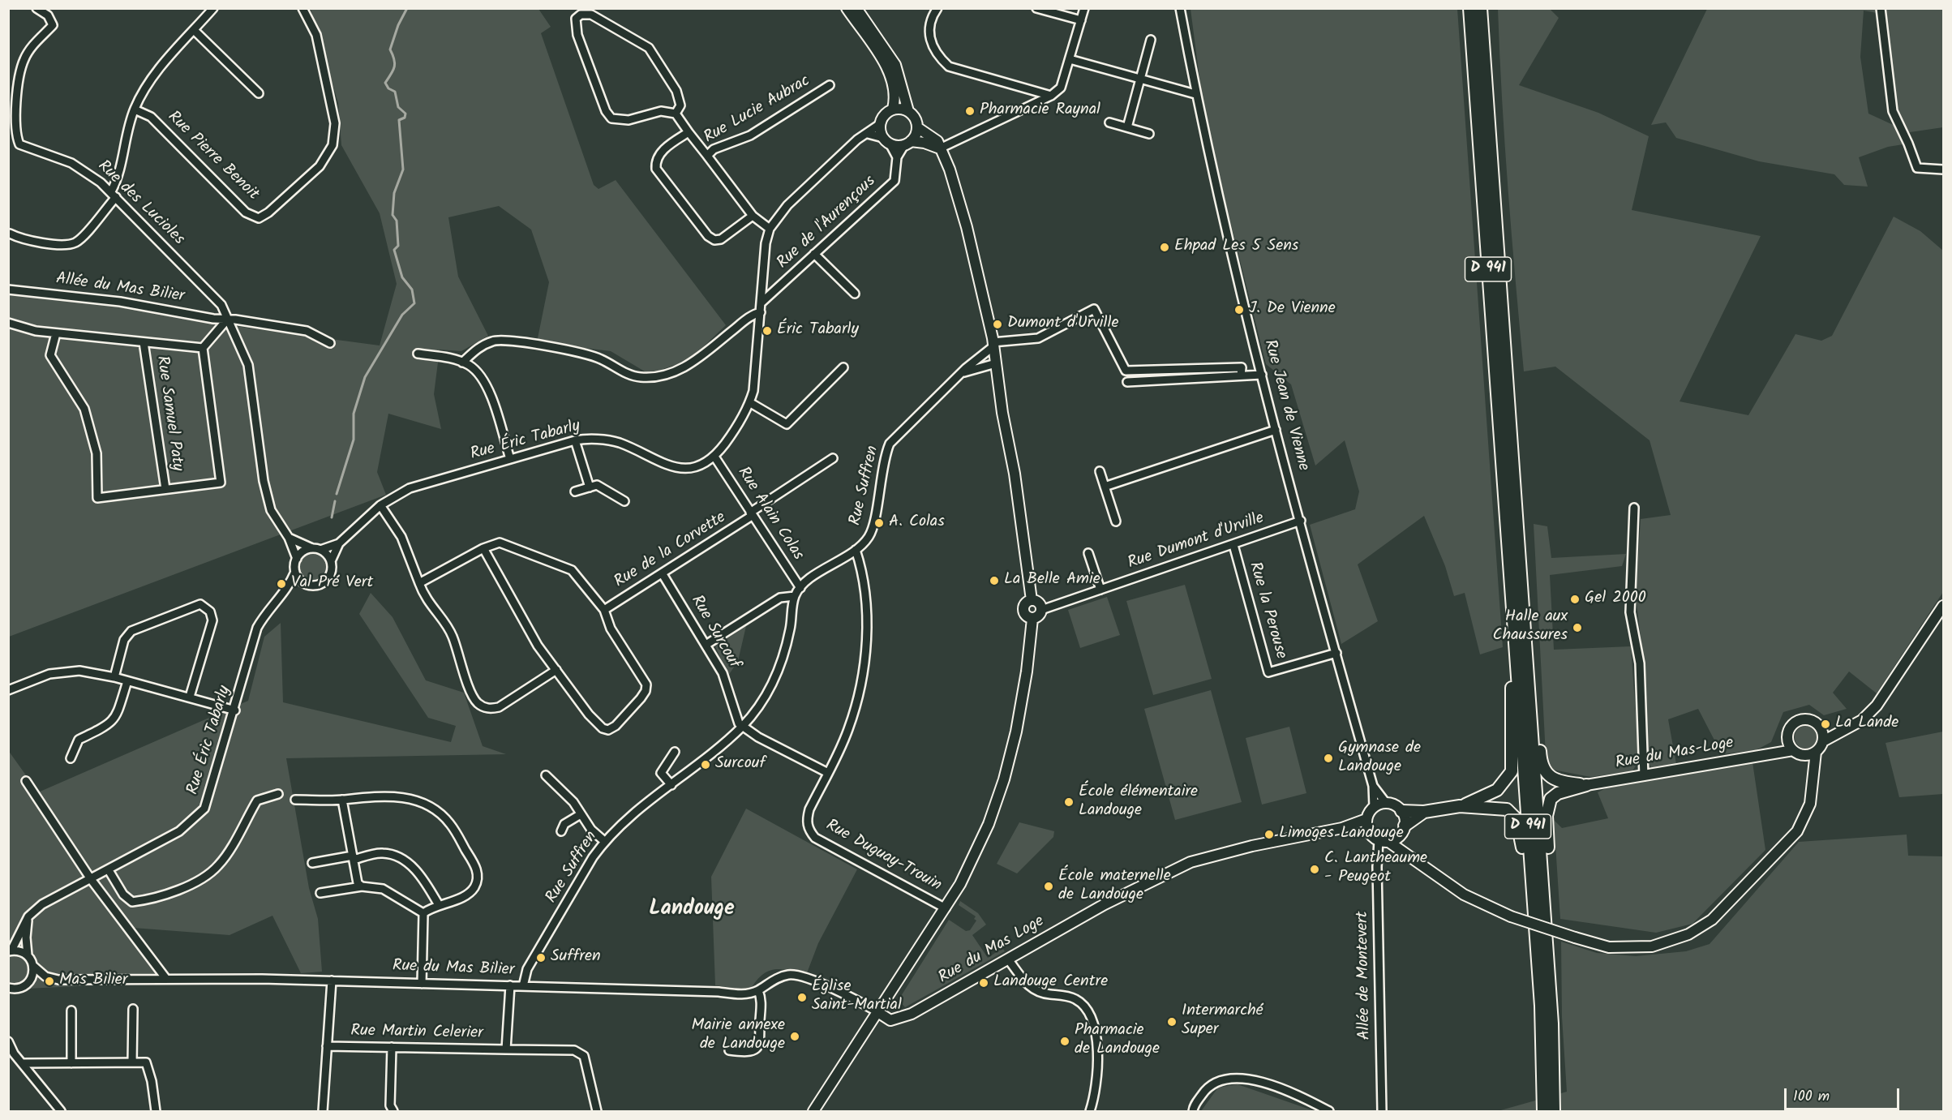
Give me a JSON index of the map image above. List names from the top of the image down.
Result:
{
  "streets": {
    "highway": ["D 941"],
    "main road": ["Rue du Mas-Loge", "Rue du Mas Loge"],
    "street": [
      "Rue Lucie Aubrac",
      "Rue Pierre Benoit",
      "Rue des Lucioles",
      "Rue de l'Aurençous",
      "Allée du Mas Bilier",
      "Rue Jean de Vienne",
      "Rue Samuel Paty",
      "Rue Éric Tabarly",
      "Rue Suffren",
      "Rue Alain Colas",
      "Rue Dumont d'Urville",
      "Rue de la Corvette",
      "Rue la Perouse",
      "Rue Surcouf",
      "Rue Duguay-Trouin",
      "Rue du Mas Bilier",
      "Allée de Montevert",
      "Rue Martin Celerier"
    ]
  },
  "crossings": [
    ["Rue Lucie Aubrac", "Rue Éric Tabarly"],
    ["Rue des Lucioles", "Allée du Mas Bilier"],
    ["Rue de l'Aurençous", "Rue Éric Tabarly"],
    ["Rue Jean de Vienne", "Rue Dumont d'Urville"],
    ["Rue Jean de Vienne", "Rue la Perouse"],
    ["Rue Jean de Vienne", "Rue du Mas Loge"],
    ["Rue Jean de Vienne", "Allée de Montevert"],
    ["Rue Éric Tabarly", "Rue Alain Colas"],
    ["Rue Suffren", "Rue Alain Colas"],
    ["Rue Suffren", "Rue Surcouf"],
    ["Rue Suffren", "Rue Duguay-Trouin"],
    ["Rue Suffren", "Rue du Mas Bilier"],
    ["Rue Alain Colas", "Rue de la Corvette"],
    ["Rue Dumont d'Urville", "Rue la Perouse"],
    ["Rue de la Corvette", "Rue Surcouf"],
    ["Rue du Mas Loge", "Rue du Mas Bilier"],
    ["Rue du Mas Loge", "Allée de Montevert"]
  ],
  "districts": ["Landouge"],
  "places": [
    "Pharmacie Raynal",
    "Ehpad Les 5 Sens",
    "J. De Vienne",
    "Dumont d'Urville",
    "Éric Tabarly",
    "A. Colas",
    "La Belle Amie",
    "Val Pré Vert",
    "Gel 2000",
    "Halle aux Chaussures",
    "La Lande",
    "Gymnase de Landouge",
    "Surcouf",
    "École élémentaire Landouge",
    "Limoges Landouge",
    "C. Lantheaume - Peugeot",
    "École maternelle de Landouge",
    "Suffren",
    "Mas Bilier",
    "Landouge Centre",
    "Église Saint-Martial",
    "Intermarché Super",
    "Mairie annexe de Landouge",
    "Pharmacie de Landouge"
  ],
  "scale_bar": "100 m"
}
